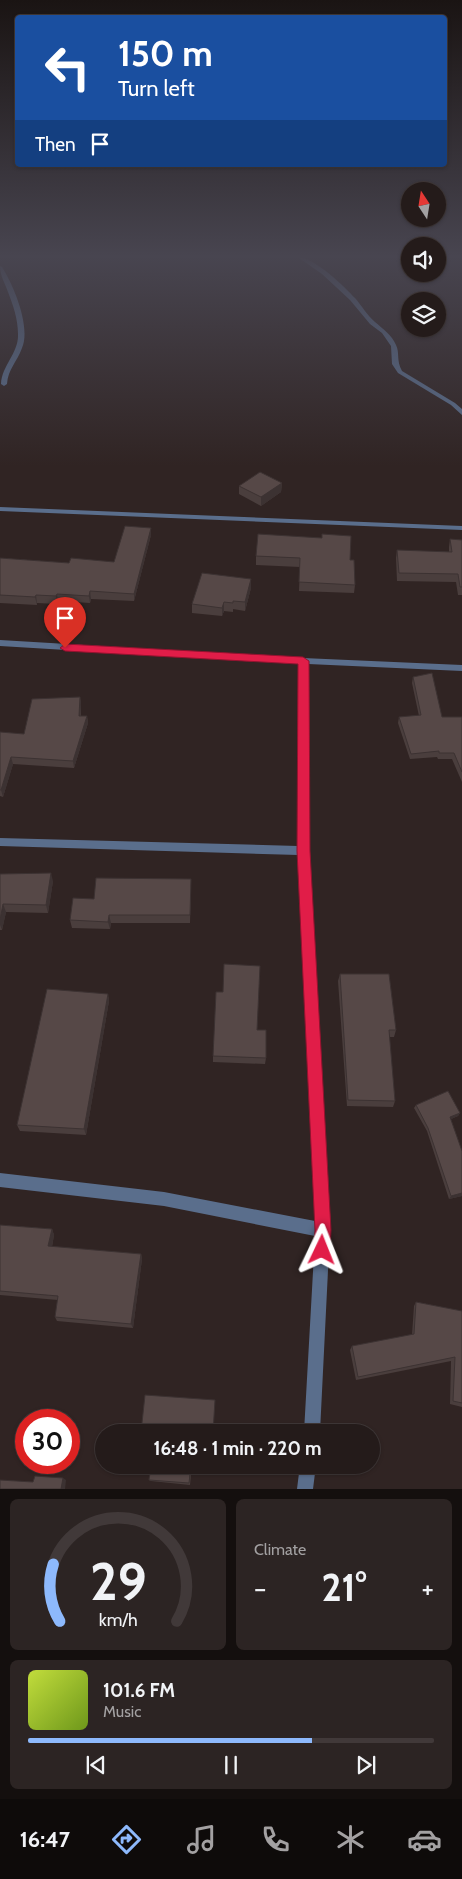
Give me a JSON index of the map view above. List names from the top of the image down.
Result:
{
  "north": "top",
  "page": {
    "turn": ["150 m", "Turn left"],
    "then": "Then",
    "limit": "30",
    "trip": "16:48 · 1 min · 220 m",
    "tile": "Climate",
    "heat": ["−", "21°", "+"],
    "song": ["101.6 FM", "Music"],
    "tabs": "16:47",
    "gauge": ["29", "km/h"]
  }
}
